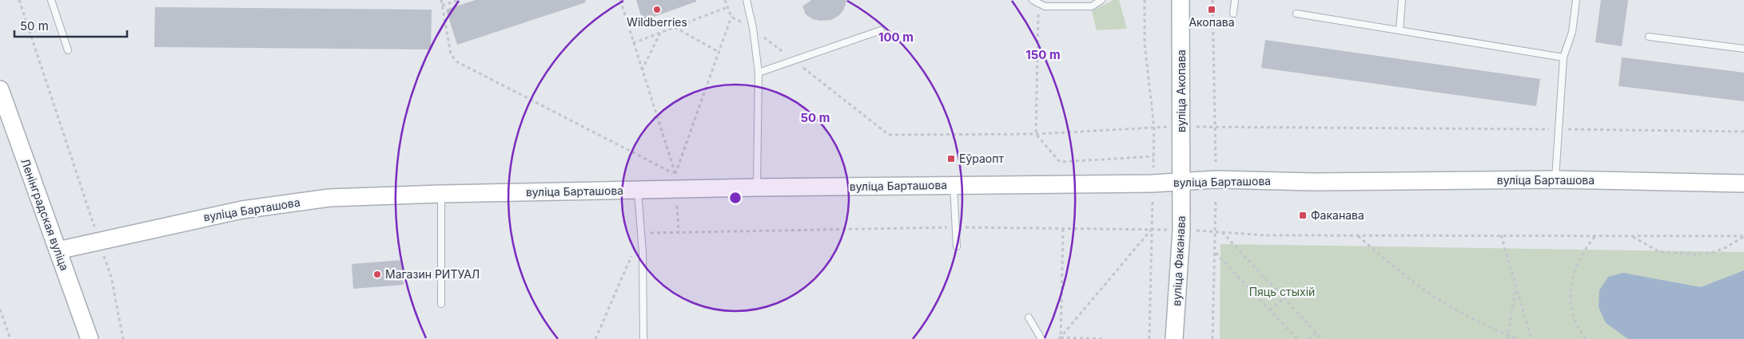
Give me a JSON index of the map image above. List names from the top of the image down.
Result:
{
  "streets": {
    "main road": [
      "вуліца Акопава",
      "вуліца Барташова",
      "Ленінградская вуліца",
      "вуліца Факанава"
    ]
  },
  "crossings": [
    ["вуліца Акопава", "вуліца Барташова"],
    ["вуліца Акопава", "вуліца Факанава"],
    ["вуліца Барташова", "Ленінградская вуліца"],
    ["вуліца Барташова", "вуліца Факанава"]
  ],
  "parks": ["Пяць стыхій"],
  "places": {
    "other": ["Wildberries", "Магазин РИТУАЛ"],
    "transit": ["Акопава", "Еўраопт", "Факанава"]
  },
  "scale_bar": "50 m",
  "rings": ["100 m", "150 m", "50 m"]
}
